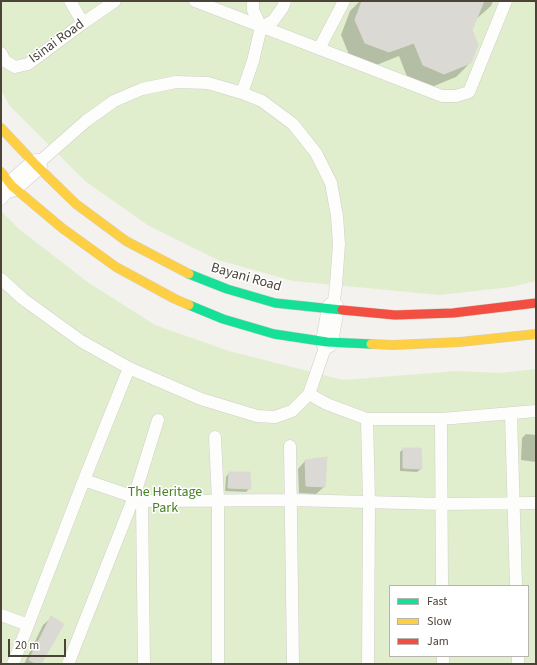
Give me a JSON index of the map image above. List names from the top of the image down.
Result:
{
  "streets": {
    "main road": ["Bayani Road"],
    "lane": ["Isinai Road"]
  },
  "parks": ["The Heritage Park"],
  "legend": ["Fast", "Slow", "Jam"],
  "scale_bar": "20 m"
}
